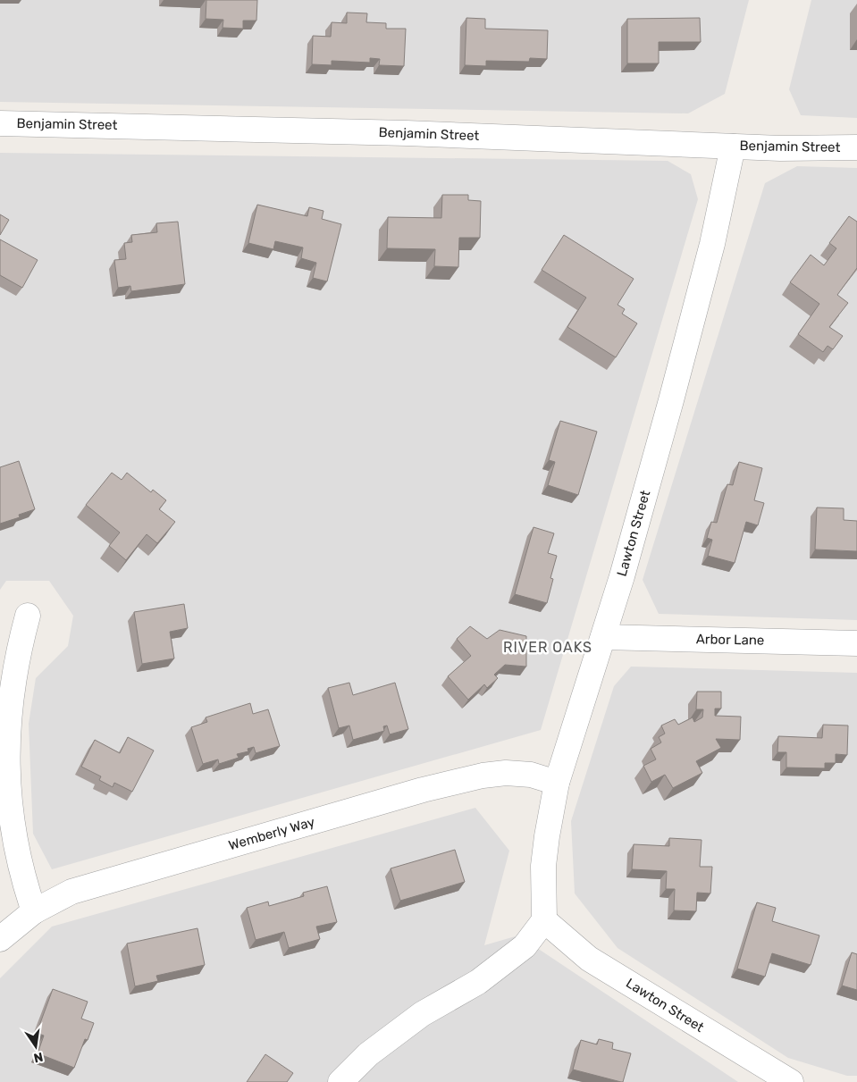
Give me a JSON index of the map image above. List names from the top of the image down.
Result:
{
  "streets": {
    "street": [
      "Benjamin Street",
      "Lawton Street",
      "Arbor Lane",
      "Wemberly Way"
    ]
  },
  "crossings": [
    ["Benjamin Street", "Lawton Street"],
    ["Lawton Street", "Arbor Lane"],
    ["Lawton Street", "Wemberly Way"]
  ],
  "districts": ["RIVER OAKS"],
  "north": "bottom"
}
